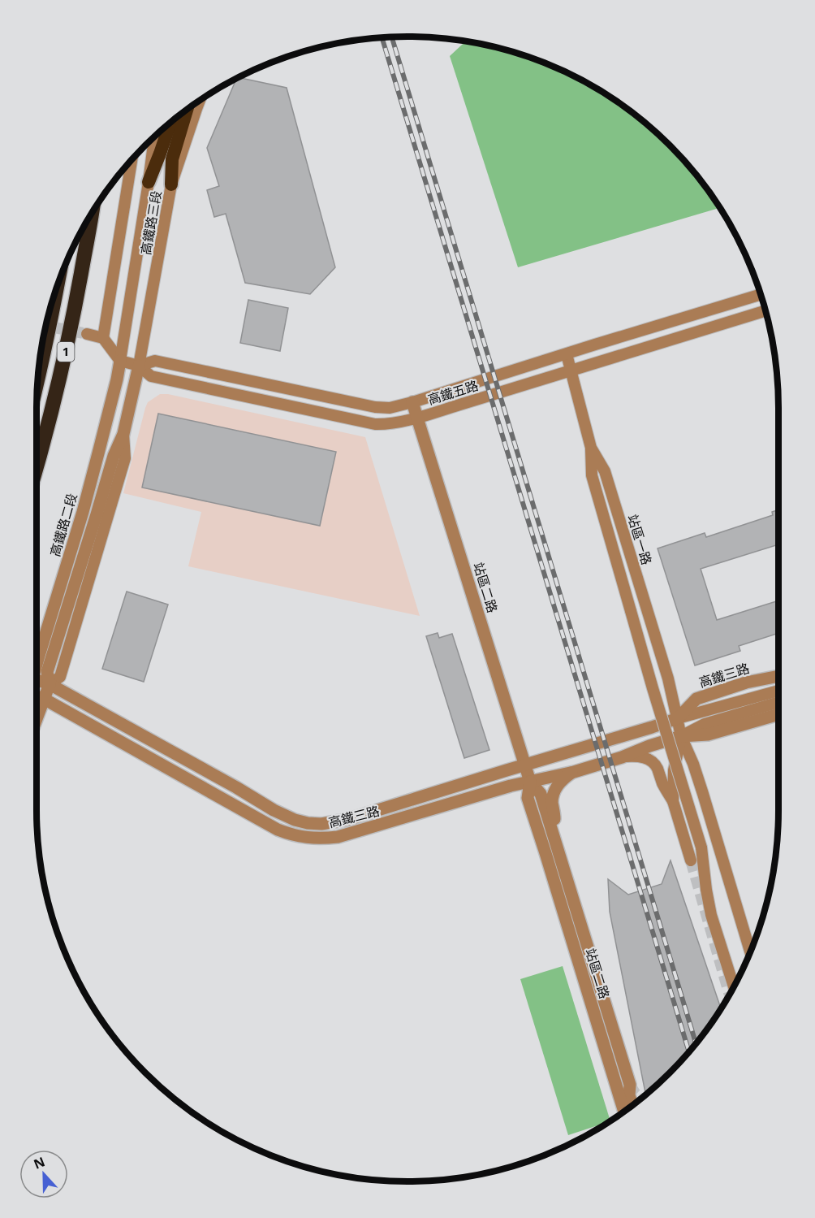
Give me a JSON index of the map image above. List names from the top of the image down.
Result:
{
  "streets": {
    "highway": ["1"],
    "street": [
      "高鐵路三段",
      "高鐵五路",
      "高鐵路二段",
      "站區一路",
      "站區二路",
      "高鐵三路"
    ]
  },
  "crossings": [
    ["高鐵路三段", "高鐵五路"],
    ["高鐵路三段", "高鐵路二段"],
    ["高鐵五路", "高鐵路二段"],
    ["高鐵五路", "站區一路"],
    ["高鐵五路", "站區二路"],
    ["站區一路", "高鐵三路"],
    ["站區二路", "高鐵三路"]
  ],
  "north": "top"
}
